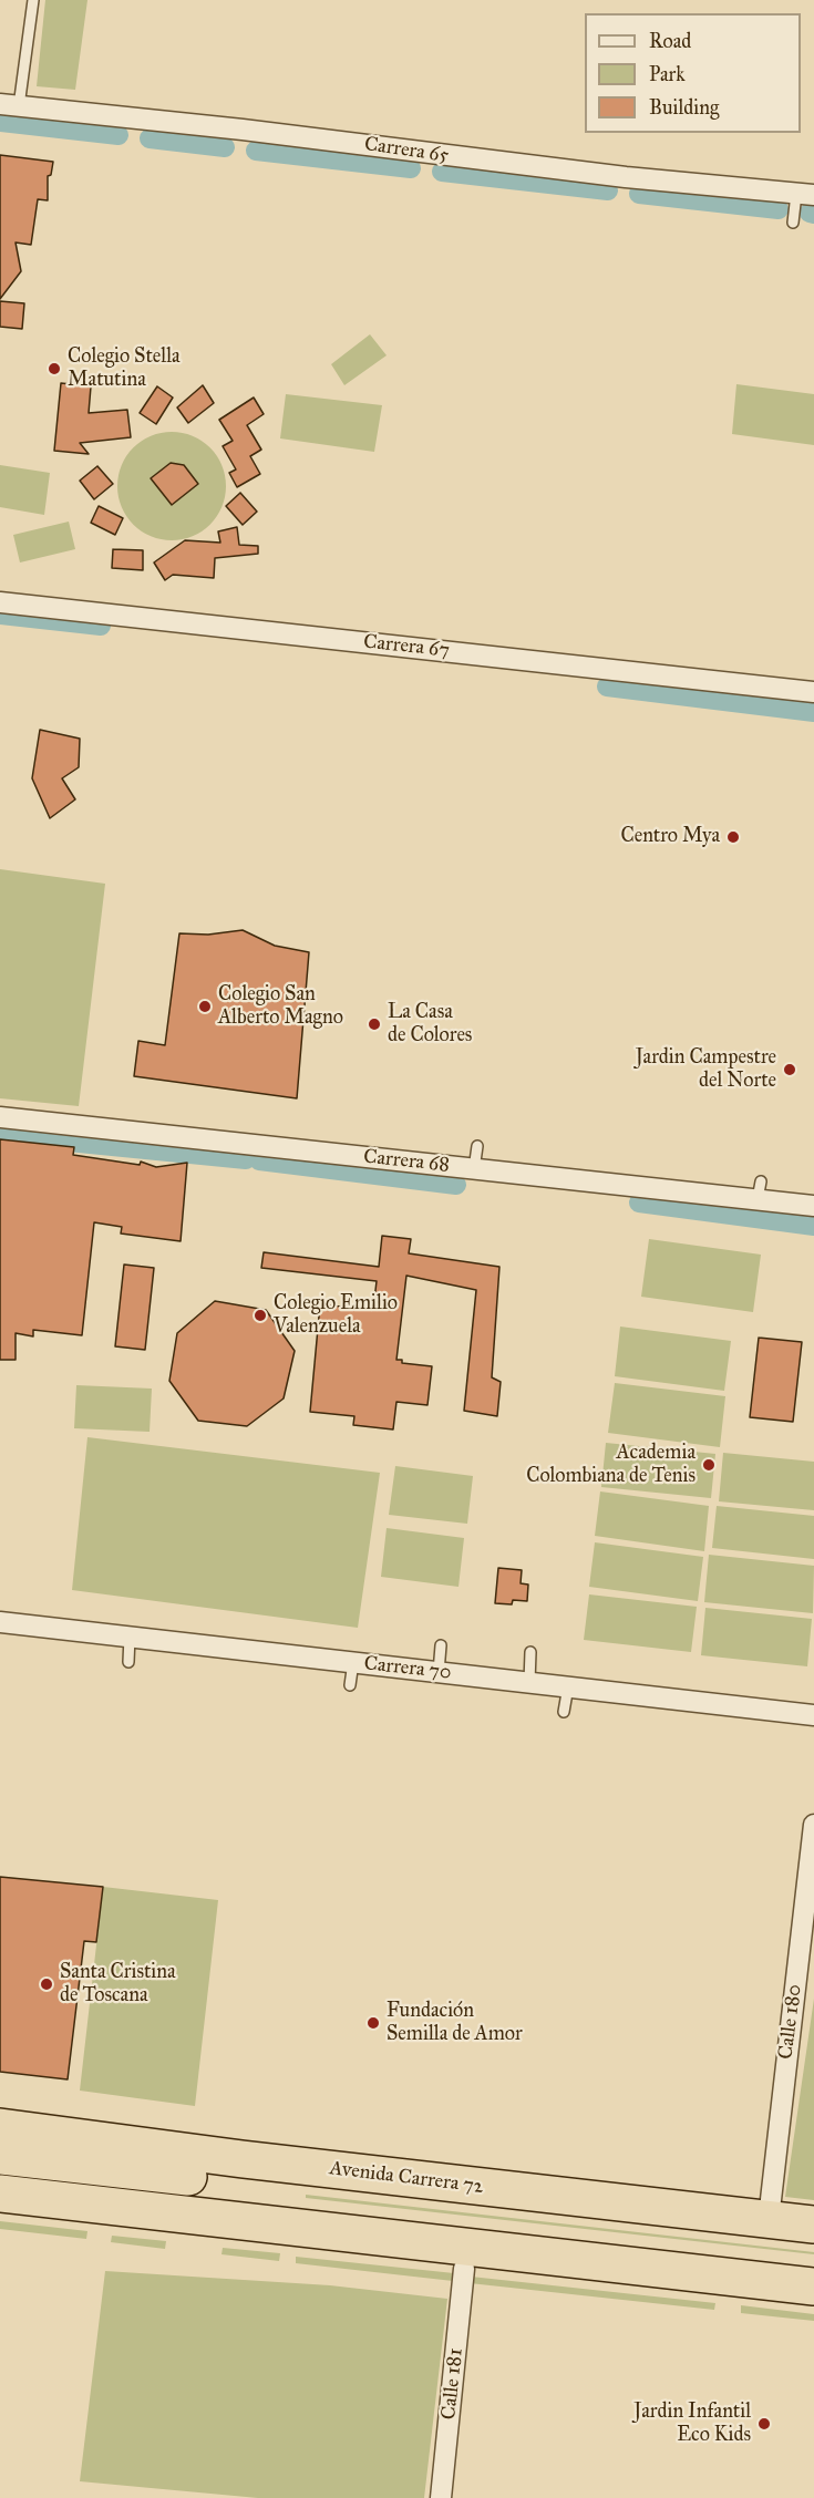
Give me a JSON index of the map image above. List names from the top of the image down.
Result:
{
  "streets": {
    "highway": ["Avenida Carrera 72"],
    "street": [
      "Carrera 65",
      "Carrera 67",
      "Carrera 68",
      "Carrera 70",
      "Calle 180",
      "Calle 181"
    ]
  },
  "crossings": [
    ["Calle 180", "Avenida Carrera 72"]
  ],
  "places": [
    "Colegio Stella Matutina",
    "Centro Mya",
    "Colegio San Alberto Magno",
    "La Casa de Colores",
    "Jardin Campestre del Norte",
    "Colegio Emilio Valenzuela",
    "Academia Colombiana de Tenis",
    "Santa Cristina de Toscana",
    "Fundación Semilla de Amor",
    "Jardin Infantil Eco Kids"
  ],
  "legend": ["Road", "Park", "Building"]
}
